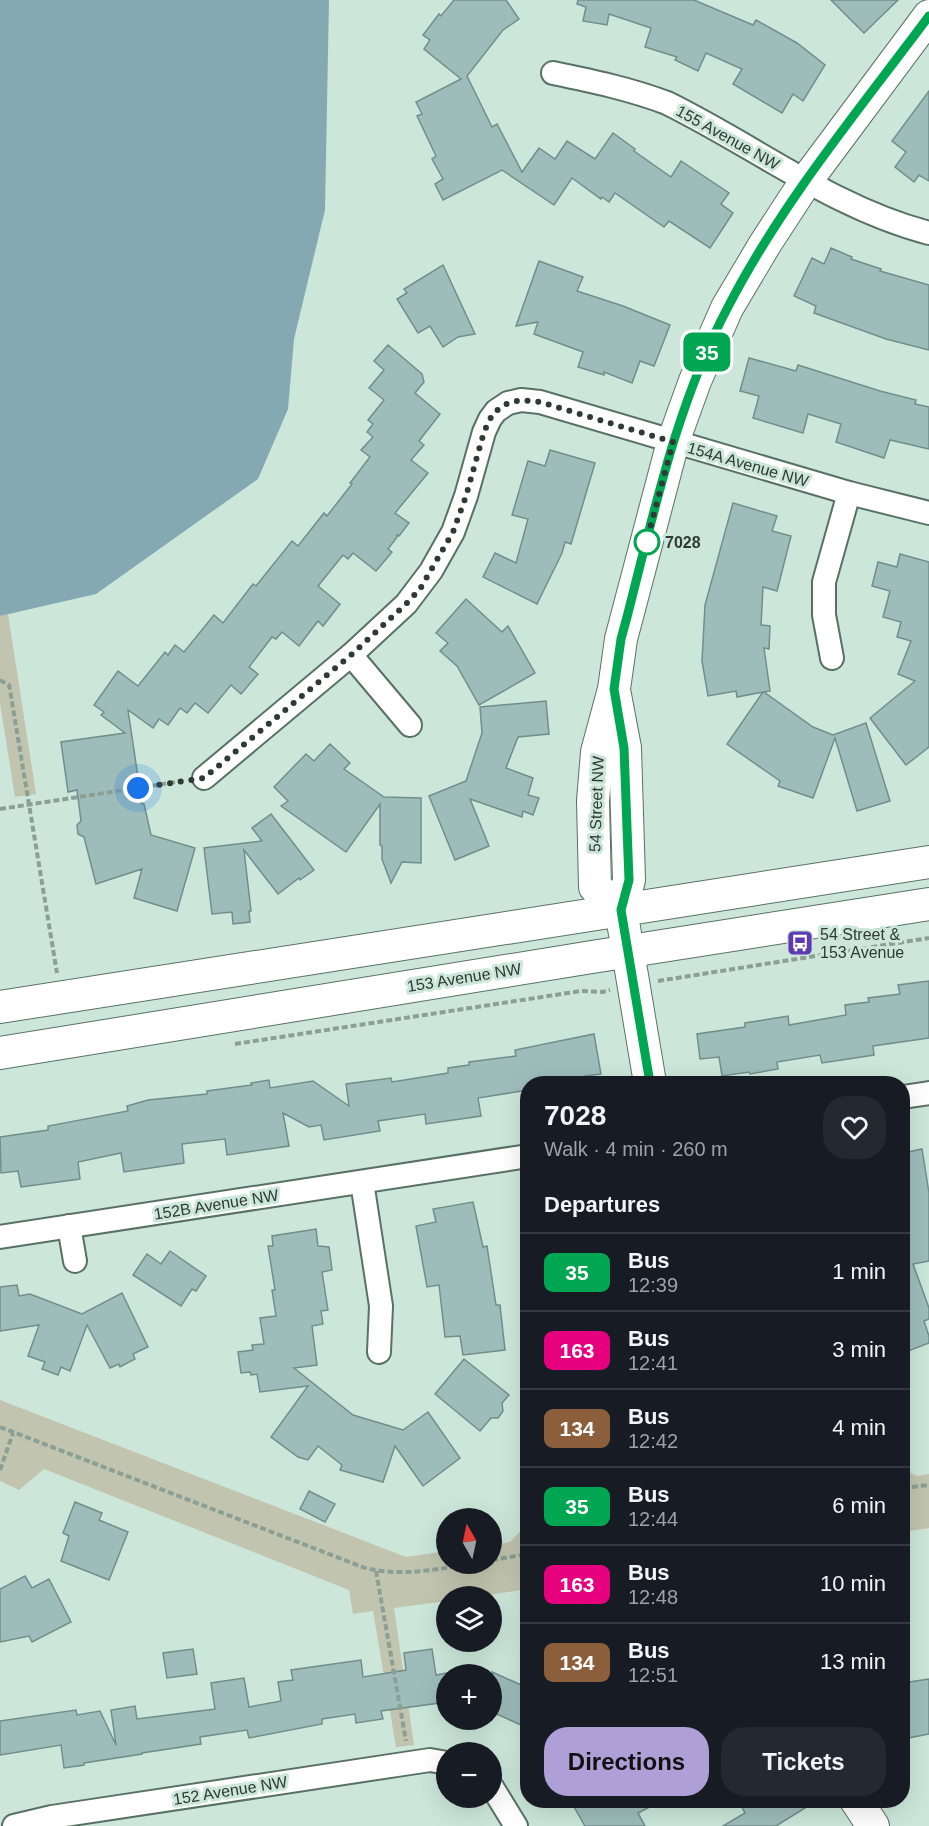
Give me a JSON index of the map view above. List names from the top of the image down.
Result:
{
  "streets": {
    "main road": ["54 Street NW", "153 Avenue NW"],
    "street": [
      "155 Avenue NW",
      "154A Avenue NW",
      "152B Avenue NW",
      "152 Avenue NW"
    ]
  },
  "crossings": [
    ["155 Avenue NW", "54 Street NW"],
    ["154A Avenue NW", "54 Street NW"]
  ],
  "places": {
    "other": ["7028"],
    "bus stop": ["54 Street & 153 Avenue"]
  },
  "lines": ["bus line 35"],
  "north": "top",
  "page": {
    "on_map": "35",
    "heading": [
      ["7028", "Walk · 4 min · 260 m"],
      "Departures"
    ],
    "list": [
      {
        "mark": "35",
        "name": "Bus",
        "note": "12:39",
        "value": "1 min"
      },
      {
        "mark": "163",
        "name": "Bus",
        "note": "12:41",
        "value": "3 min"
      },
      {
        "mark": "134",
        "name": "Bus",
        "note": "12:42",
        "value": "4 min"
      },
      {
        "mark": "35",
        "name": "Bus",
        "note": "12:44",
        "value": "6 min"
      },
      {
        "mark": "163",
        "name": "Bus",
        "note": "12:48",
        "value": "10 min"
      },
      {
        "mark": "134",
        "name": "Bus",
        "note": "12:51",
        "value": "13 min"
      }
    ],
    "map_buttons": ["+", "−"],
    "buttons": ["Directions", "Tickets"]
  }
}
